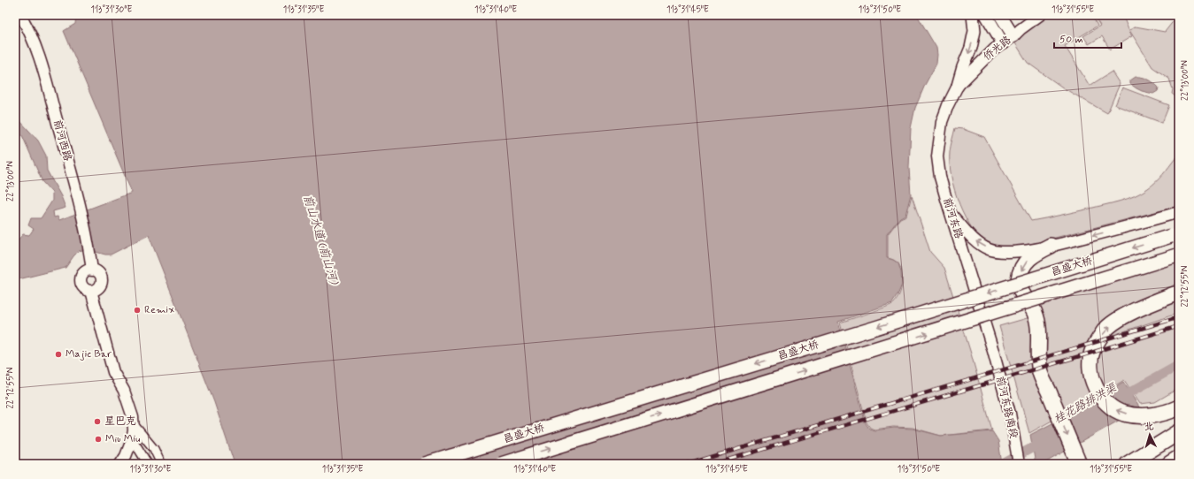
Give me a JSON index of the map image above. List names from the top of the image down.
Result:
{
  "streets": {
    "main road": ["昌盛大桥"],
    "street": [
      "侨光路",
      "前河西路",
      "前河东路",
      "前河东路南段"
    ]
  },
  "crossings": [
    ["侨光路", "前河东路"],
    ["前河东路", "前河东路南段"]
  ],
  "water": ["前山水道 (前山河)", "桂花路排洪渠"],
  "places": [
    "Remix",
    "Majic Bar",
    "星巴克",
    "Miu Miu"
  ],
  "scale_bar": "50 m",
  "north": "top",
  "coordinates": [
    "113°31'30\"E",
    "113°31'35\"E",
    "113°31'40\"E",
    "113°31'45\"E",
    "113°31'50\"E",
    "113°31'55\"E",
    "22°13'00\"N",
    "22°12'55\"N"
  ]
}
